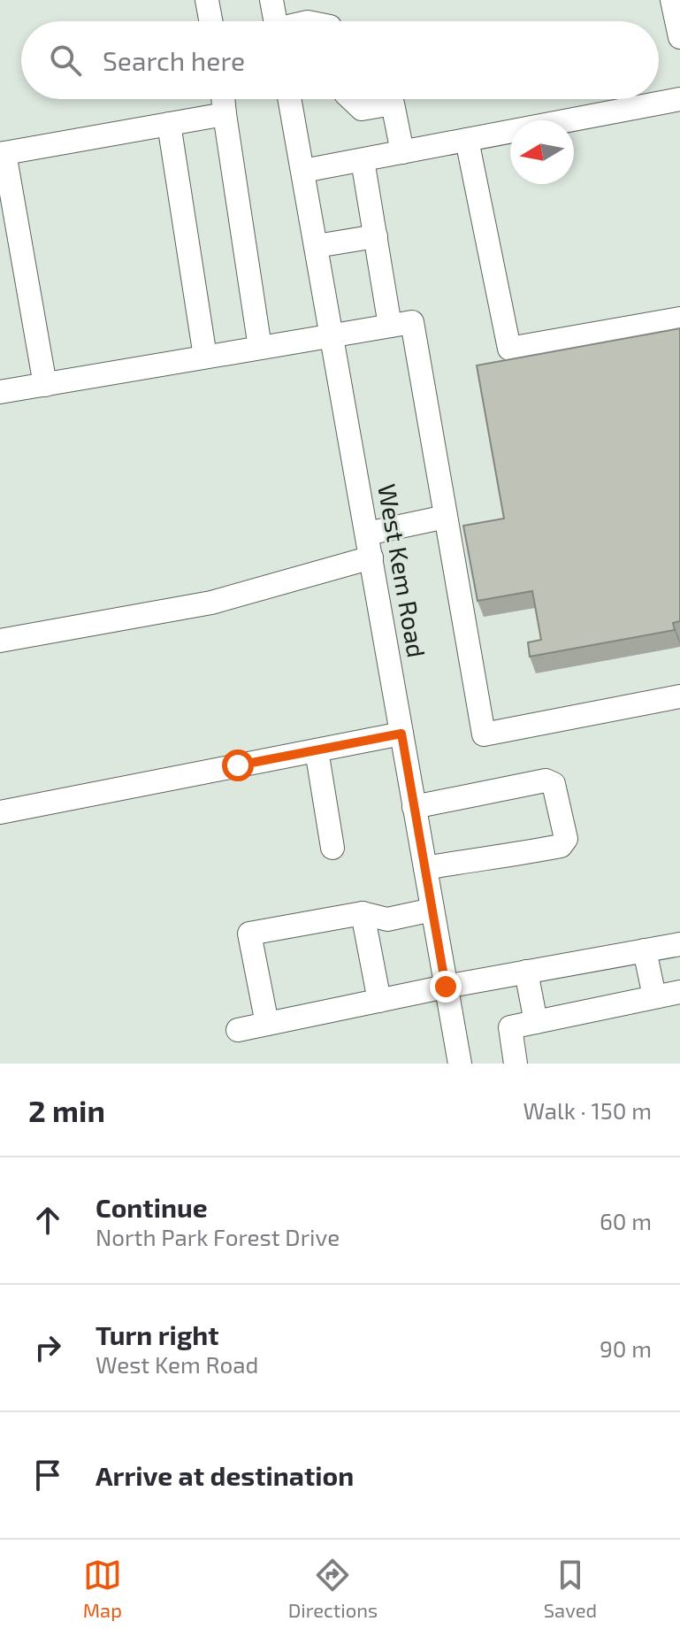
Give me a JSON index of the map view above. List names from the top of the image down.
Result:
{
  "streets": {
    "street": ["West Kem Road"]
  },
  "north": "left",
  "page": {
    "search": "Search here",
    "heading": ["2 min", "Walk · 150 m"],
    "list": [
      ["Continue", "North Park Forest Drive", "60 m"],
      ["Turn right", "West Kem Road", "90 m"],
      "Arrive at destination"
    ],
    "nav": ["Map", "Directions", "Saved"]
  }
}
